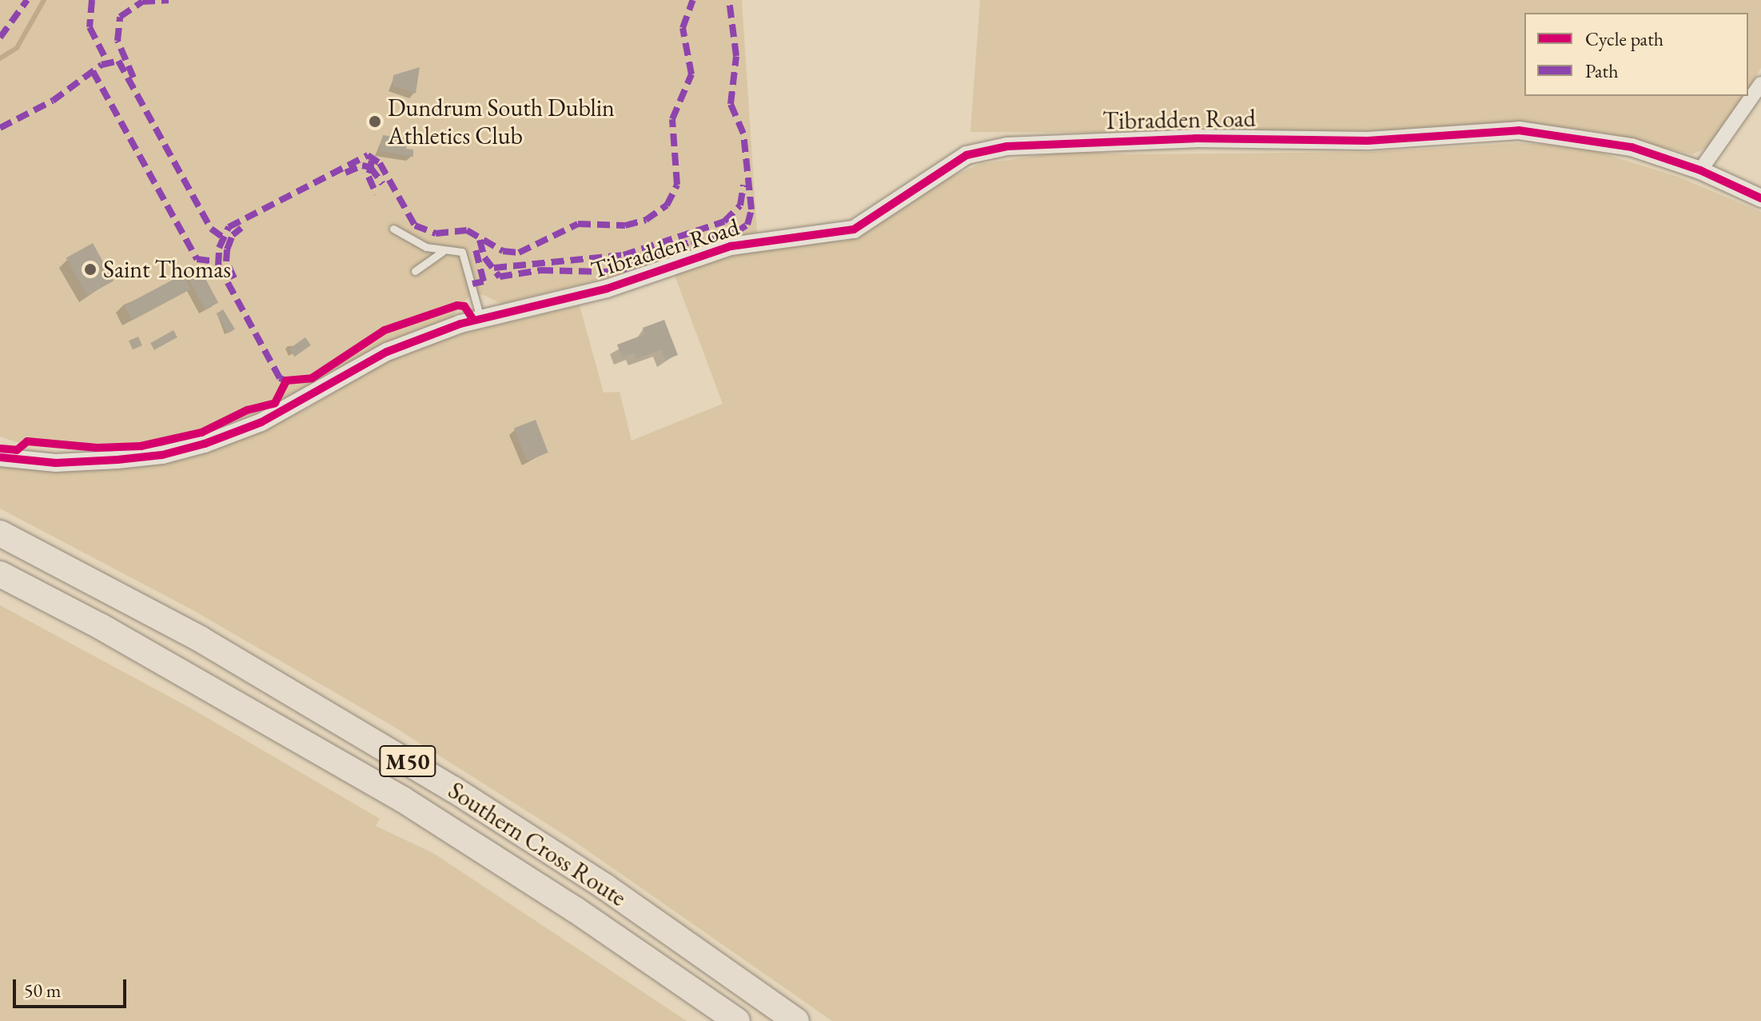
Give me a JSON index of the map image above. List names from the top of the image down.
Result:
{
  "streets": {
    "highway": ["M50", "Southern Cross Route"],
    "street": ["Tibradden Road"]
  },
  "places": ["Dundrum South Dublin Athletics Club", "Saint Thomas"],
  "legend": ["Cycle path", "Path"],
  "scale_bar": "50 m"
}
